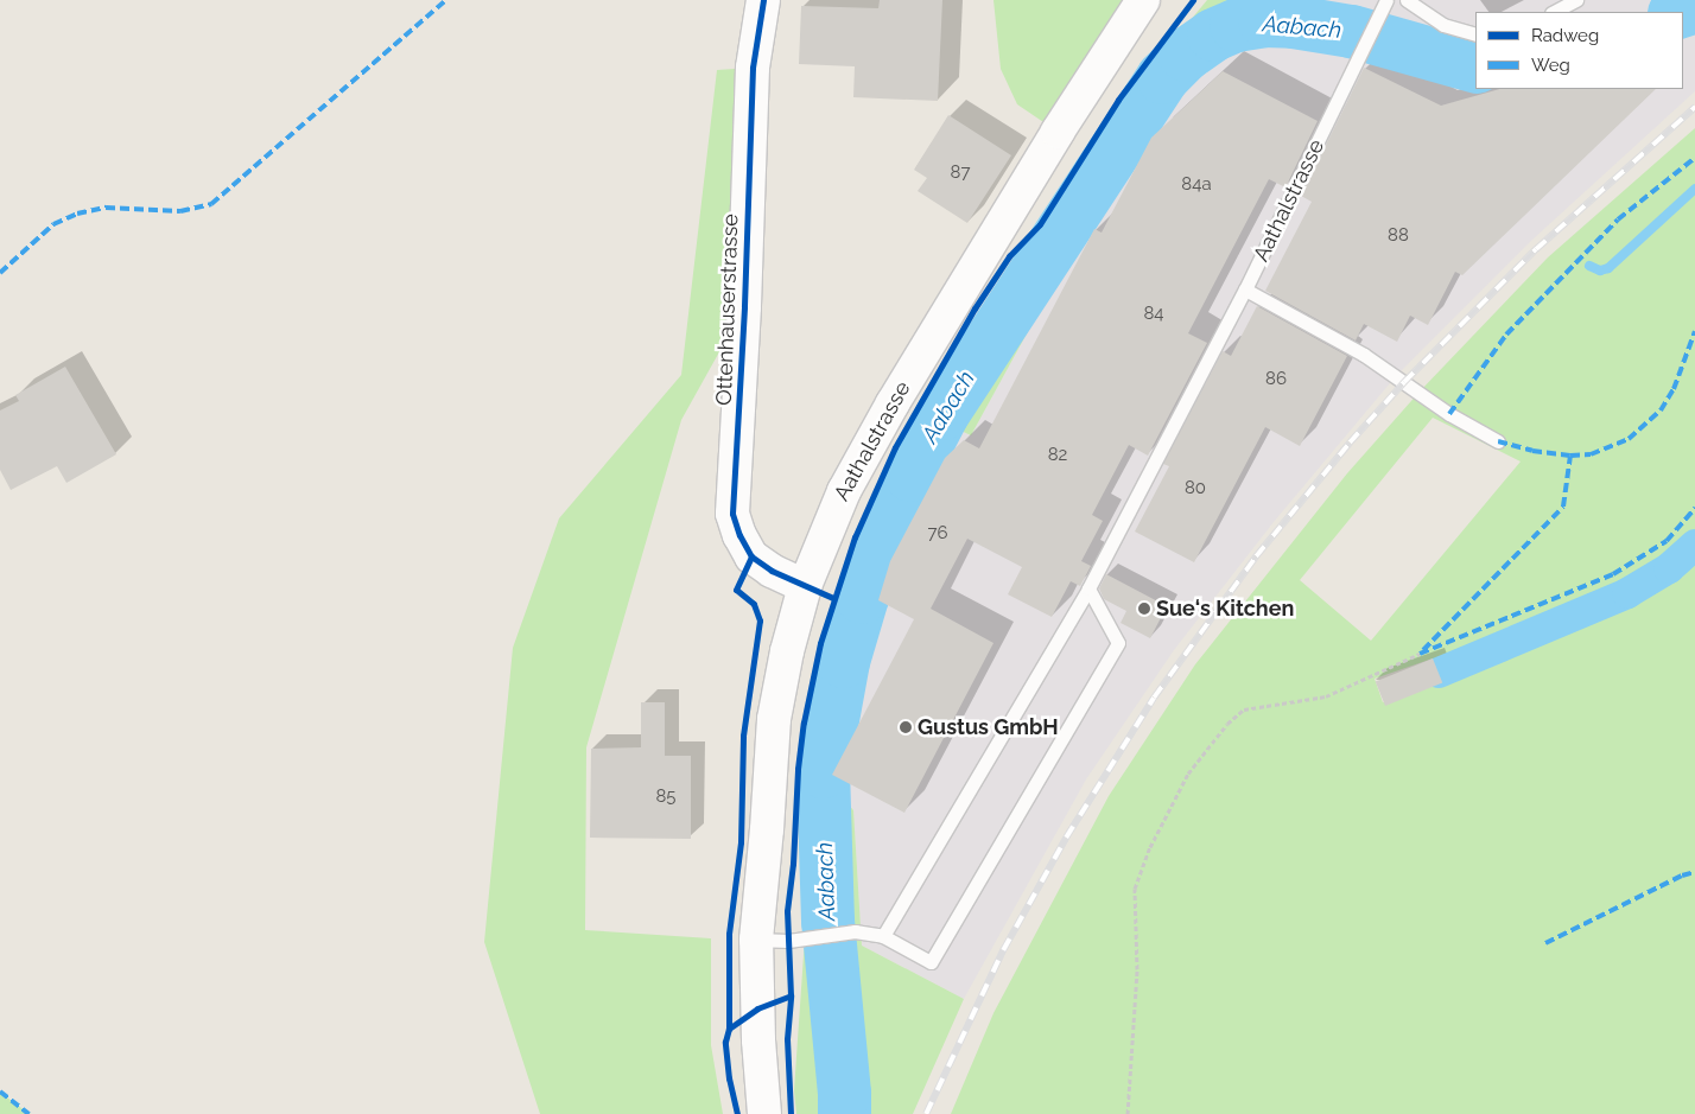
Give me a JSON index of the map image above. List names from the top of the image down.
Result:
{
  "streets": {
    "main road": ["Aathalstrasse", "Ottenhauserstrasse"]
  },
  "crossings": [
    ["Aathalstrasse", "Ottenhauserstrasse"]
  ],
  "water": ["Aabach"],
  "places": ["Sue‘s Kitchen", "Gustus GmbH"],
  "house_numbers": [
    "87",
    "84a",
    "88",
    "84",
    "86",
    "82",
    "80",
    "76",
    "85"
  ],
  "legend": ["Radweg", "Weg"]
}
